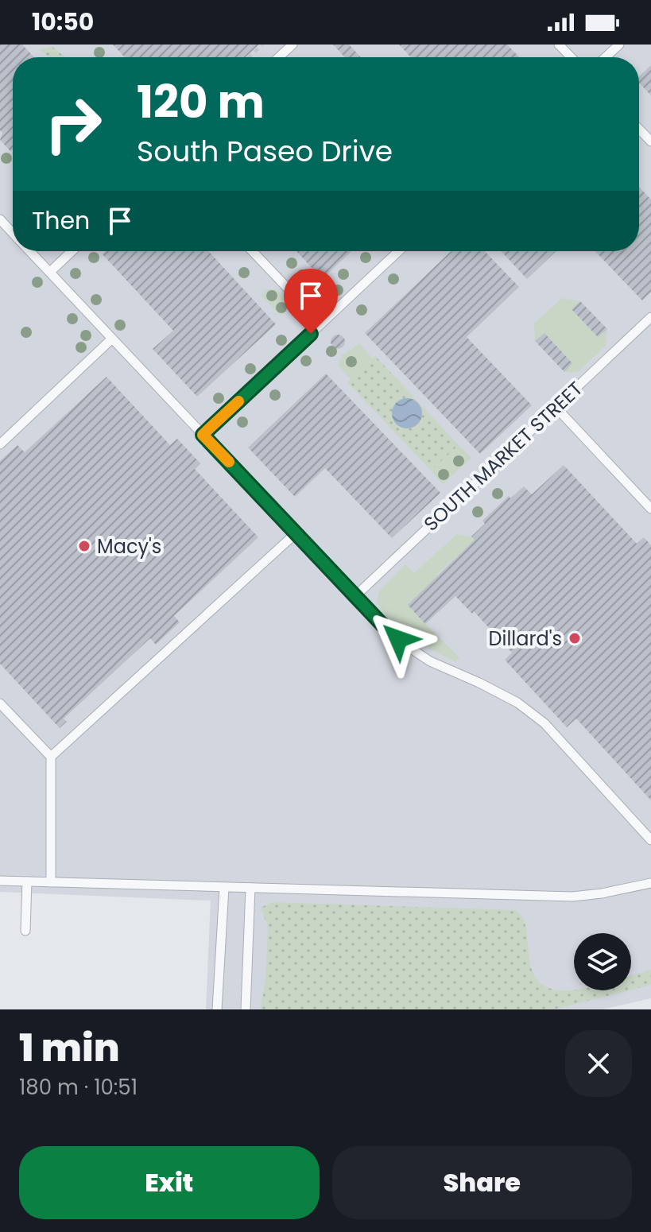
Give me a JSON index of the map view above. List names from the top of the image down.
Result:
{
  "streets": {
    "lane": ["SOUTH MARKET STREET"]
  },
  "places": ["Macy's", "Dillard's"],
  "page": {
    "status": "10:50",
    "turn": ["120 m", "South Paseo Drive"],
    "then": "Then",
    "heading": ["1 min", "180 m · 10:51"],
    "buttons": ["Exit", "Share"]
  }
}
